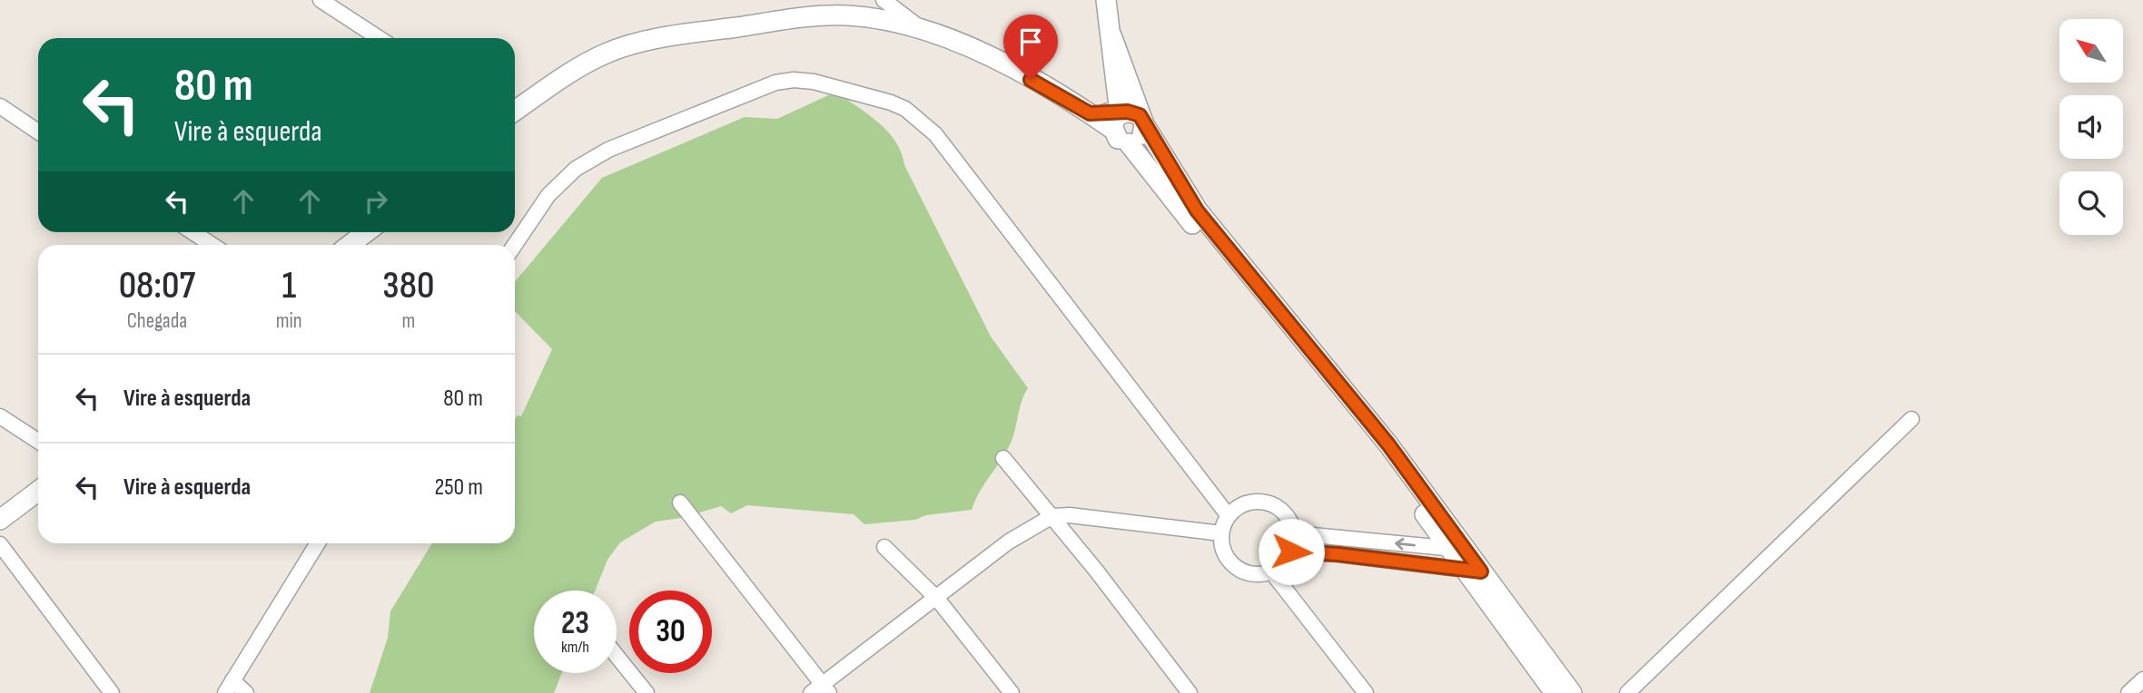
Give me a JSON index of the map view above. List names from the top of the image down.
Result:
{
  "north": "top left",
  "page": {
    "turn": ["80 m", "Vire à esquerda"],
    "eta": [
      "08:07",
      "Chegada",
      "1",
      "min",
      "380",
      "m"
    ],
    "list": [
      {
        "name": "Vire à esquerda",
        "value": "80 m"
      },
      {
        "name": "Vire à esquerda",
        "value": "250 m"
      }
    ],
    "speed": "23 km/h",
    "limit": "30"
  }
}
